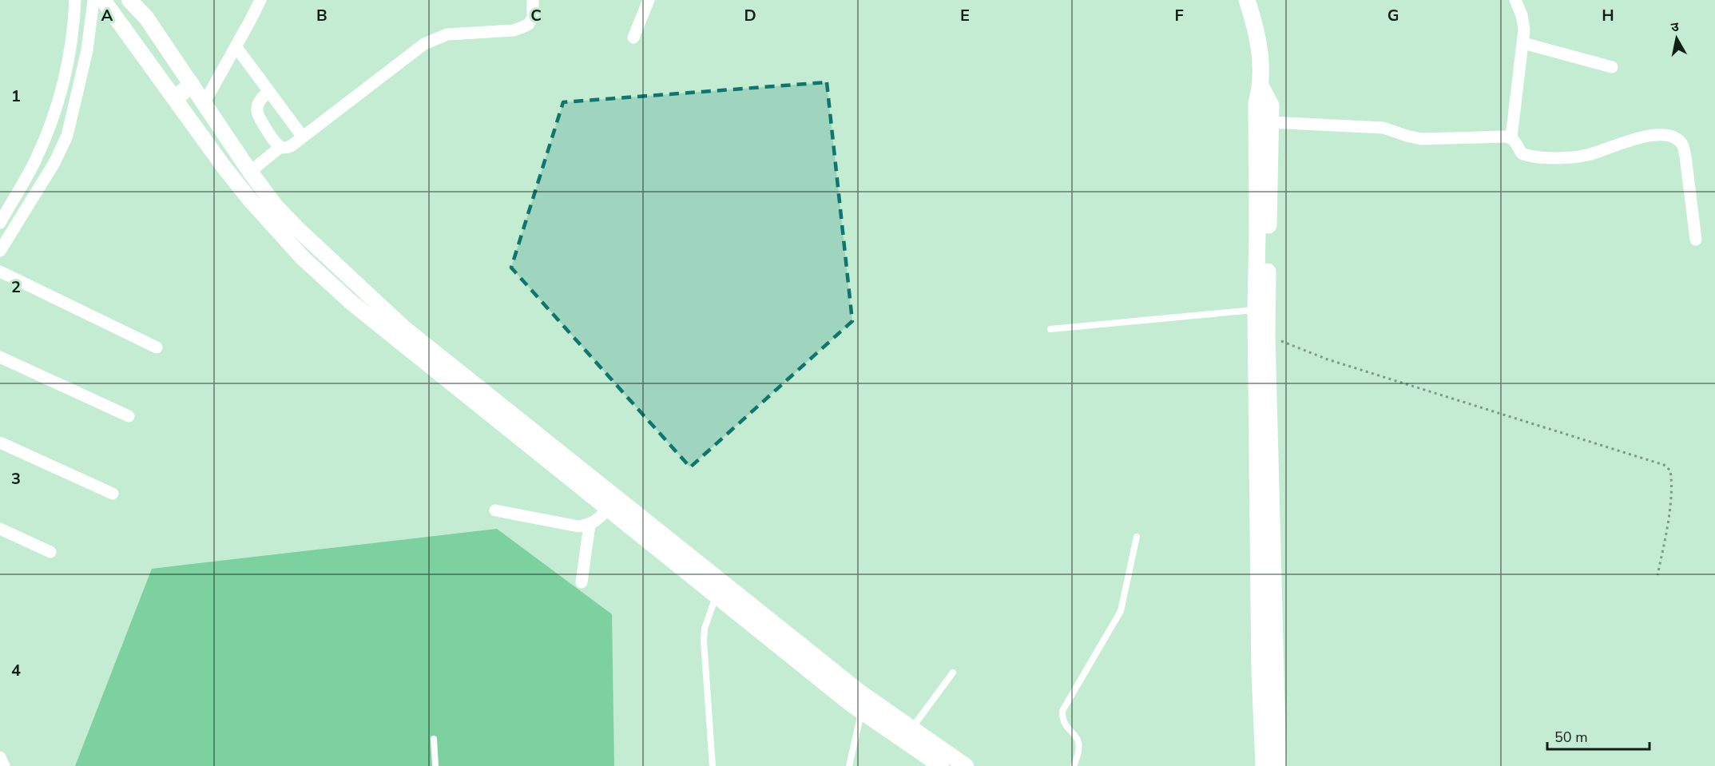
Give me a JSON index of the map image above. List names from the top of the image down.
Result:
{
  "scale_bar": "50 m",
  "north": "top",
  "grid": {
    "columns": [
      "A",
      "B",
      "C",
      "D",
      "E",
      "F",
      "G",
      "H"
    ],
    "rows": [
      "1",
      "2",
      "3",
      "4"
    ]
  }
}
